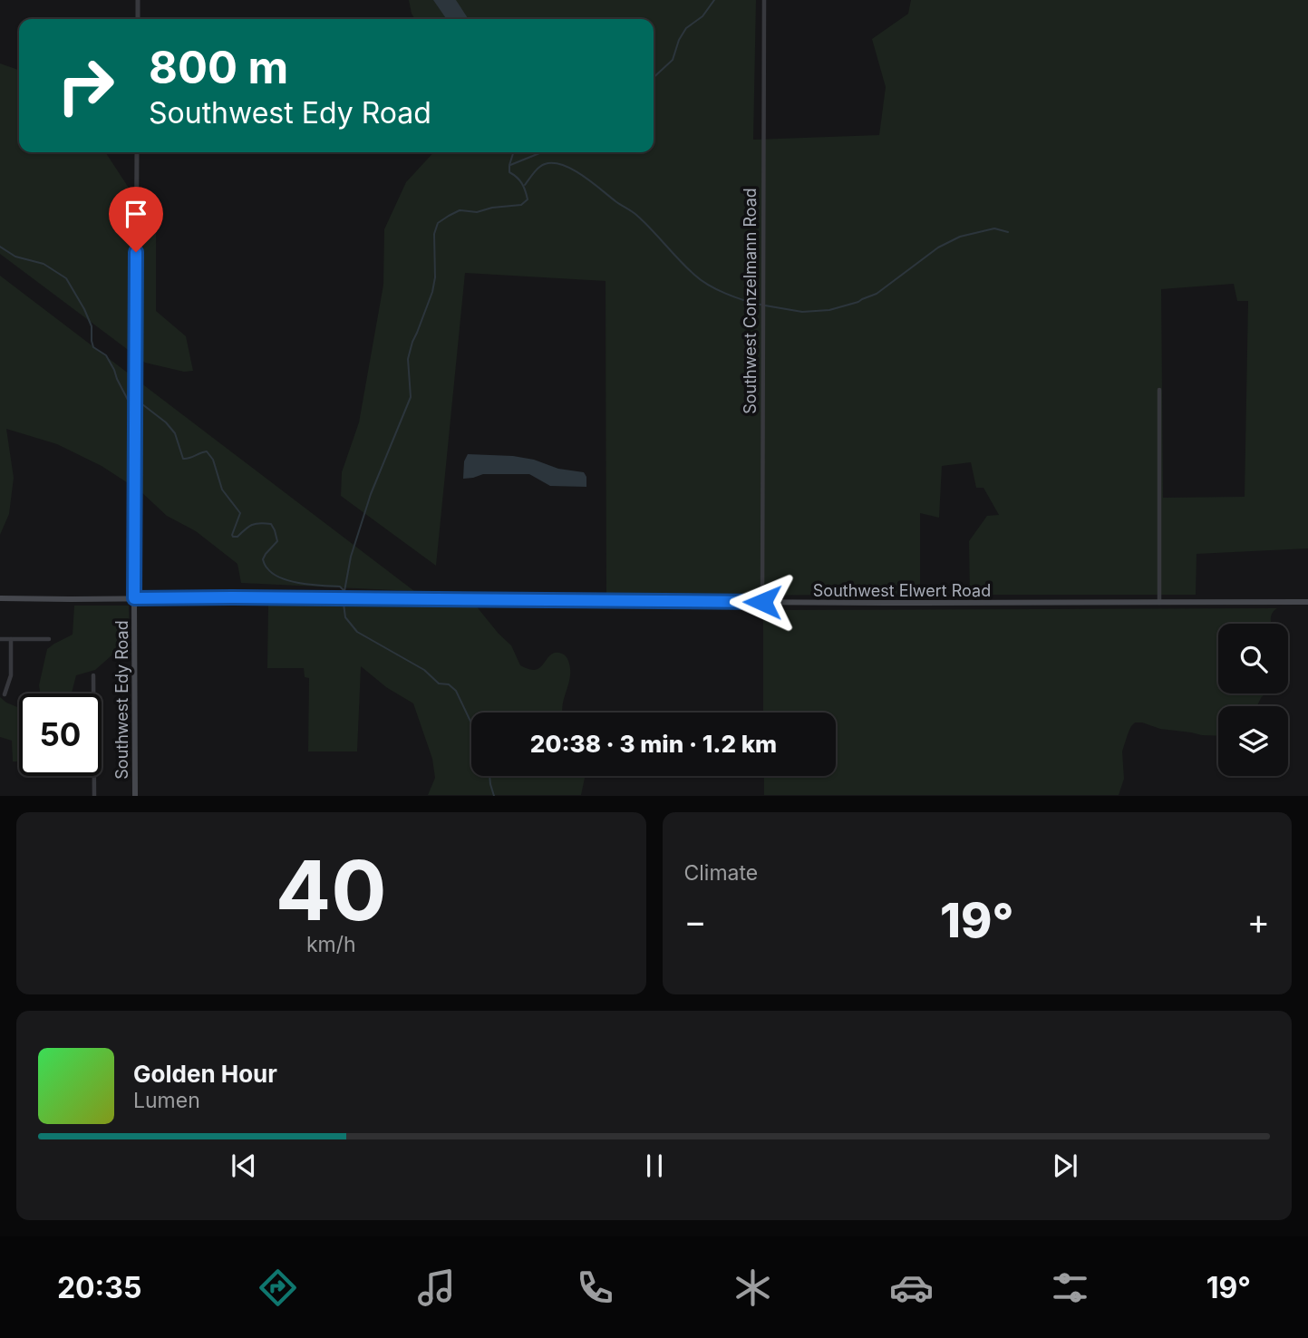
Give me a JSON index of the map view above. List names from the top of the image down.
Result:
{
  "streets": {
    "main road": ["Southwest Elwert Road", "Southwest Edy Road"],
    "street": ["Southwest Conzelmann Road"]
  },
  "crossings": [
    ["Southwest Conzelmann Road", "Southwest Elwert Road"],
    ["Southwest Elwert Road", "Southwest Edy Road"]
  ],
  "page": {
    "turn": ["800 m", "Southwest Edy Road"],
    "limit": "50",
    "trip": "20:38 · 3 min · 1.2 km",
    "tile": [
      ["40", "km/h"],
      "Climate"
    ],
    "heat": ["−", "19°", "+"],
    "song": ["Golden Hour", "Lumen"],
    "tabs": ["20:35", "19°"]
  }
}
